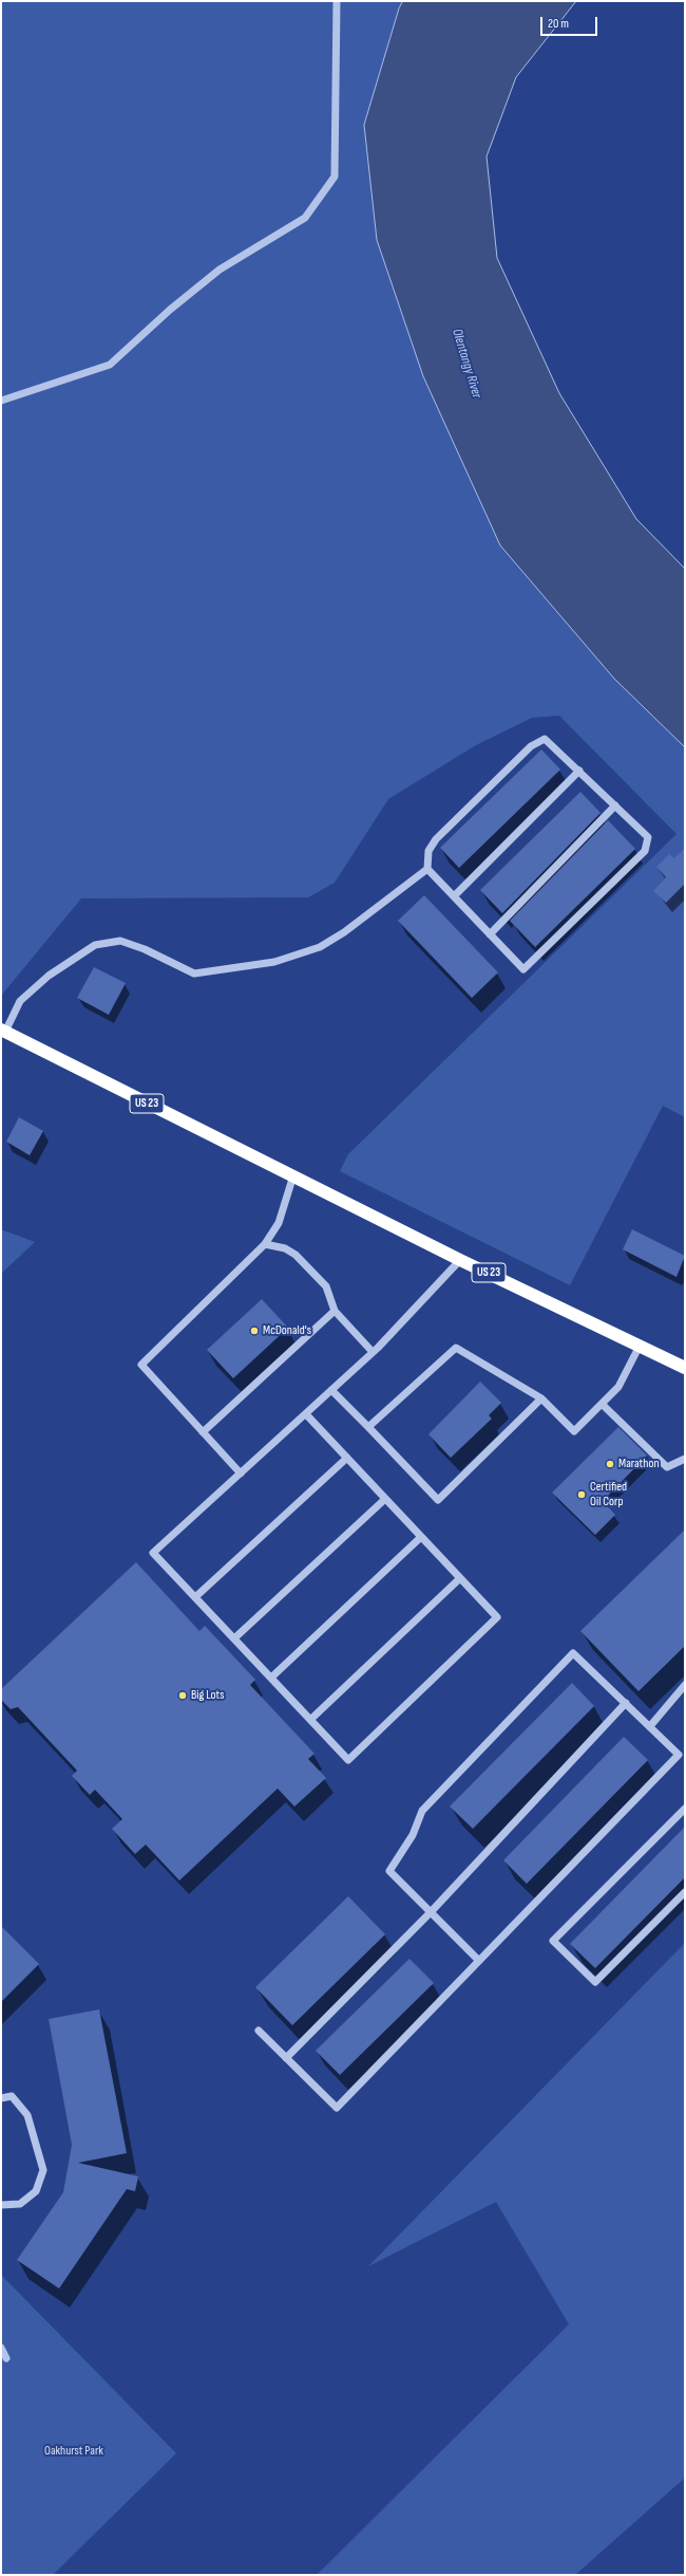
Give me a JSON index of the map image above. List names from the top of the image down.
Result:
{
  "streets": {
    "highway": ["US 23"]
  },
  "water": ["Olentangy River"],
  "parks": ["Oakhurst Park"],
  "places": [
    "McDonald's",
    "Marathon",
    "Certified Oil Corp",
    "Big Lots"
  ],
  "scale_bar": "20 m"
}
